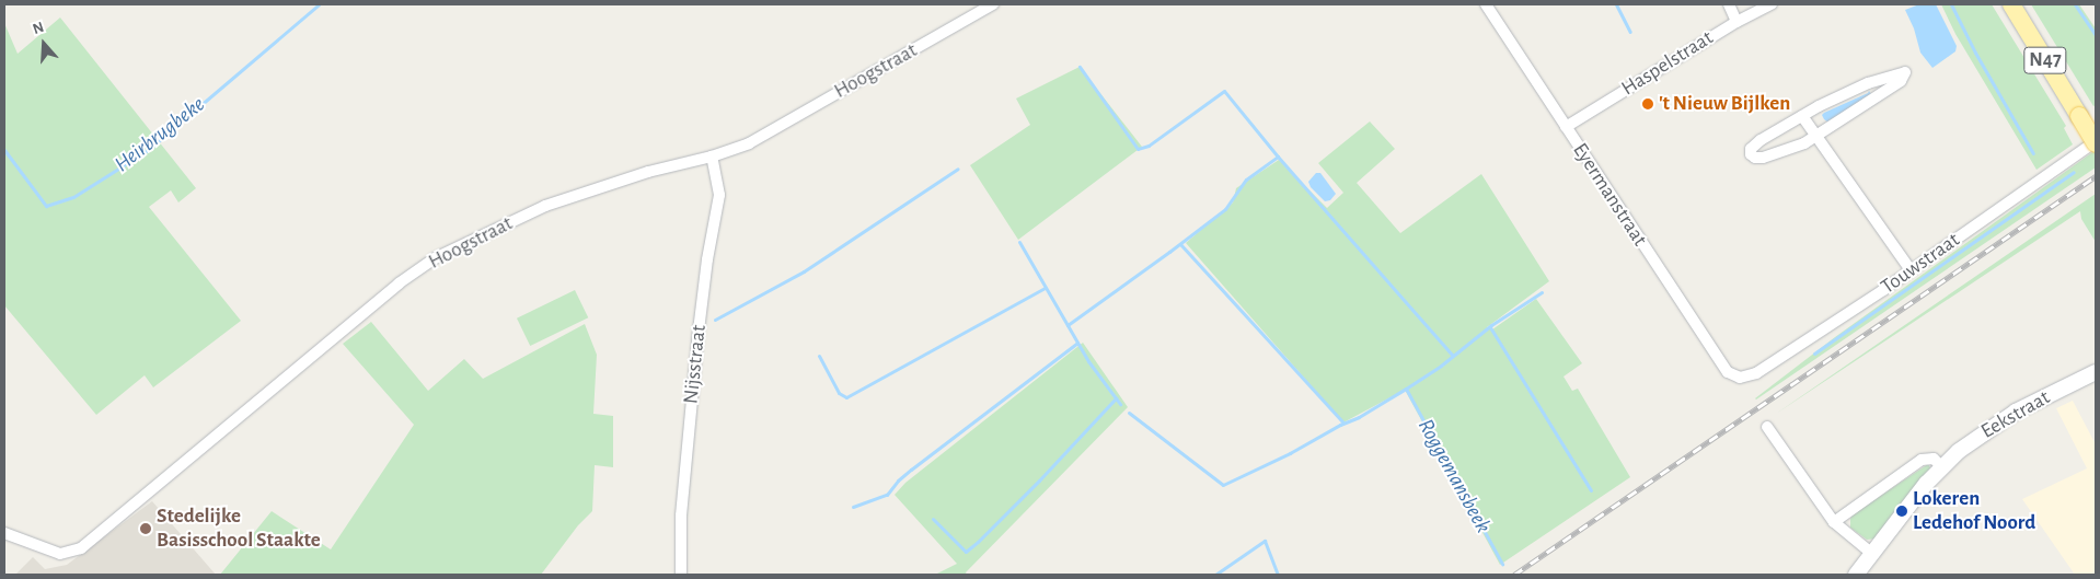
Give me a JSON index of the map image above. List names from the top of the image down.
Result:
{
  "streets": {
    "main road": ["N47"],
    "street": [
      "Haspelstraat",
      "Hoogstraat",
      "Eyermanstraat",
      "Touwstraat",
      "Nijsstraat",
      "Eekstraat"
    ]
  },
  "crossings": [
    ["N47", "Touwstraat"],
    ["Haspelstraat", "Eyermanstraat"],
    ["Hoogstraat", "Nijsstraat"],
    ["Eyermanstraat", "Touwstraat"]
  ],
  "water": ["Heirbrugbeke", "Roggemansbeek"],
  "places": ["'t Nieuw Bijlken", "Lokeren Ledehof Noord", "Stedelijke Basisschool Staakte"],
  "north": "top"
}
